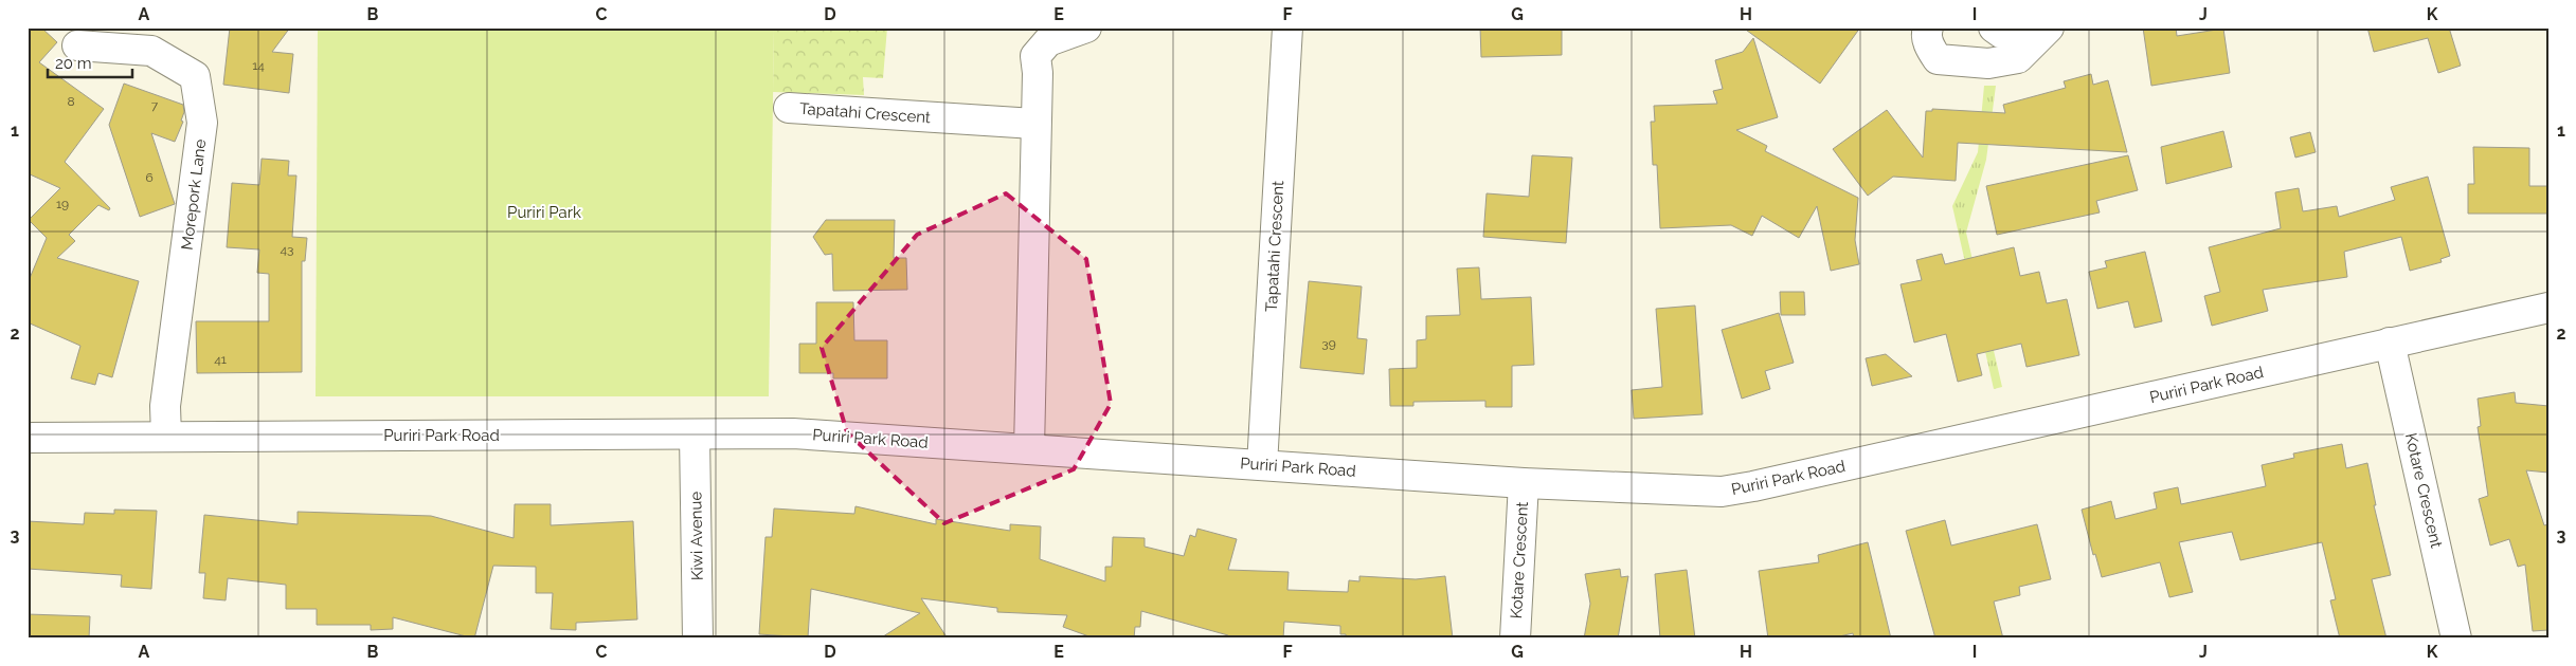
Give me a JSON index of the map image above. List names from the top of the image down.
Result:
{
  "streets": {
    "street": [
      "Tapatahi Crescent",
      "Morepork Lane",
      "Puriri Park Road",
      "Kotare Crescent",
      "Kiwi Avenue"
    ]
  },
  "crossings": [
    ["Tapatahi Crescent", "Puriri Park Road"],
    ["Morepork Lane", "Puriri Park Road"],
    ["Puriri Park Road", "Kotare Crescent"],
    ["Puriri Park Road", "Kiwi Avenue"]
  ],
  "parks": ["Puriri Park"],
  "house_numbers": [
    "14",
    "8",
    "7",
    "6",
    "19",
    "43",
    "39",
    "41"
  ],
  "scale_bar": "20 m",
  "grid": {
    "columns": [
      "A",
      "B",
      "C",
      "D",
      "E",
      "F",
      "G",
      "H",
      "I",
      "J",
      "K"
    ],
    "rows": ["1", "2", "3"]
  }
}
